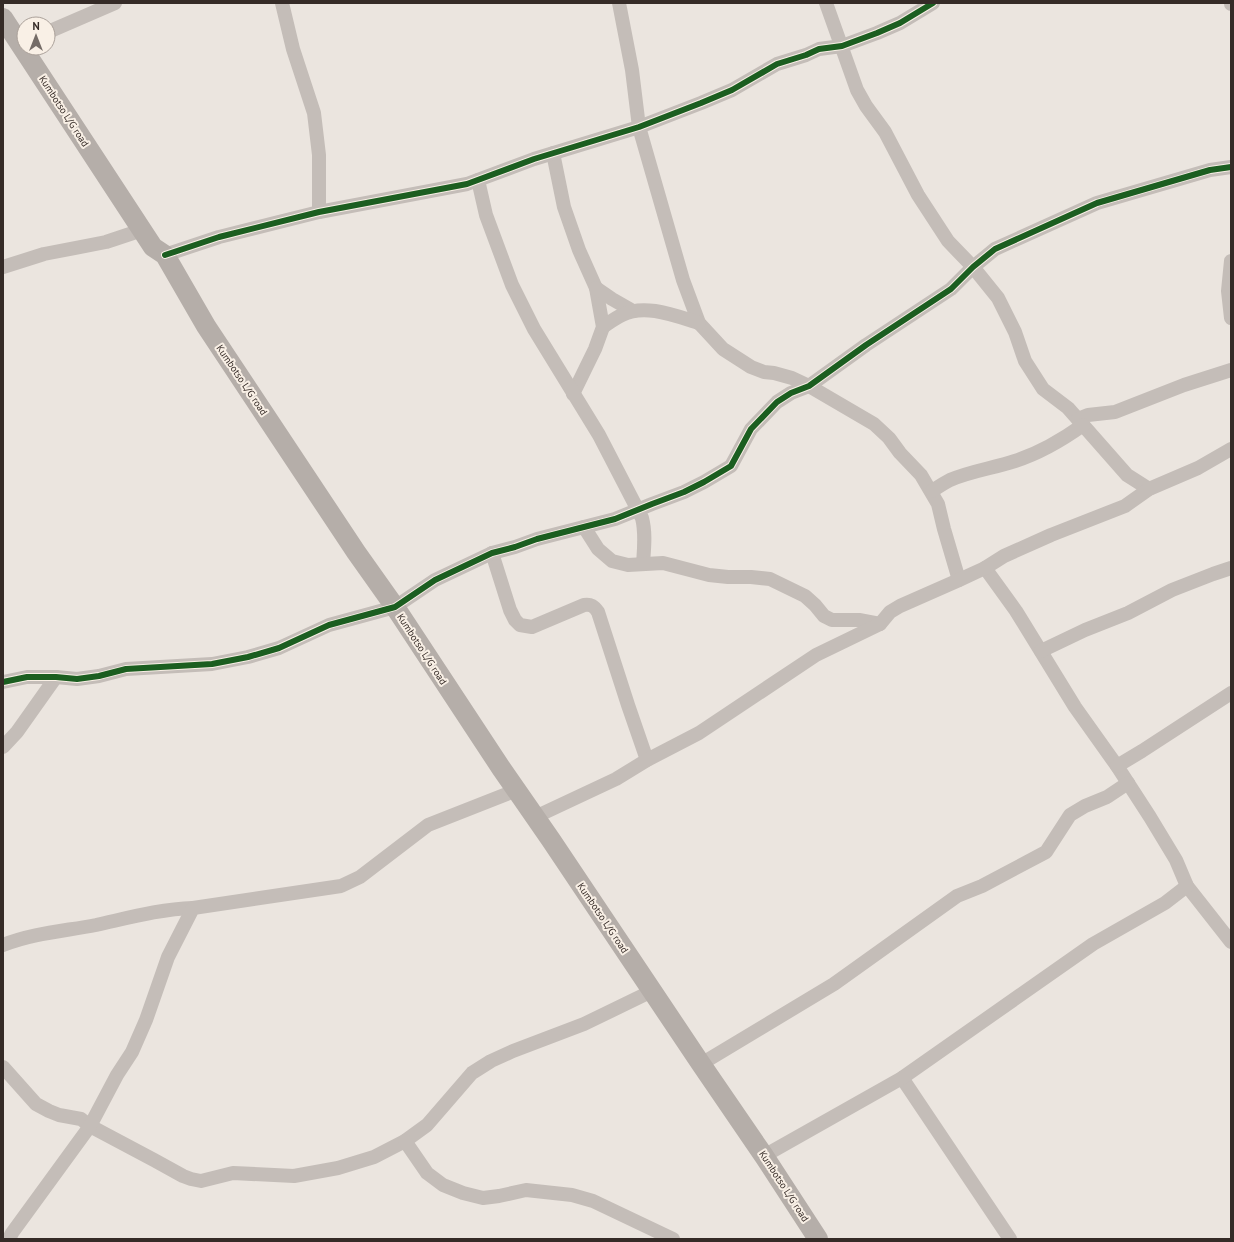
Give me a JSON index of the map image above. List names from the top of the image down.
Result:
{
  "streets": {
    "main road": ["Kumbotso L/G road"]
  },
  "north": "top"
}
